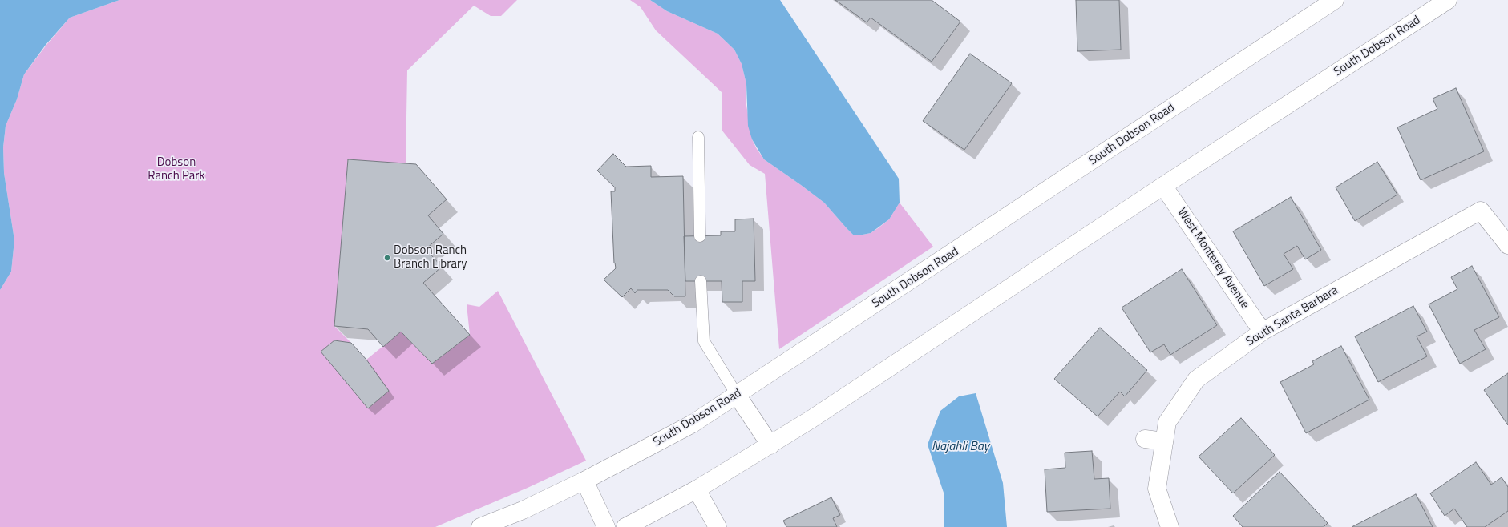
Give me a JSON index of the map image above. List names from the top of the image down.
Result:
{
  "streets": {
    "main road": ["South Dobson Road", "West Monterey Avenue", "South Santa Barbara"]
  },
  "crossings": [
    ["South Dobson Road", "West Monterey Avenue"],
    ["West Monterey Avenue", "South Santa Barbara"]
  ],
  "water": ["Najahli Bay"],
  "parks": ["Dobson Ranch Park"],
  "places": ["Dobson Ranch Branch Library"]
}
